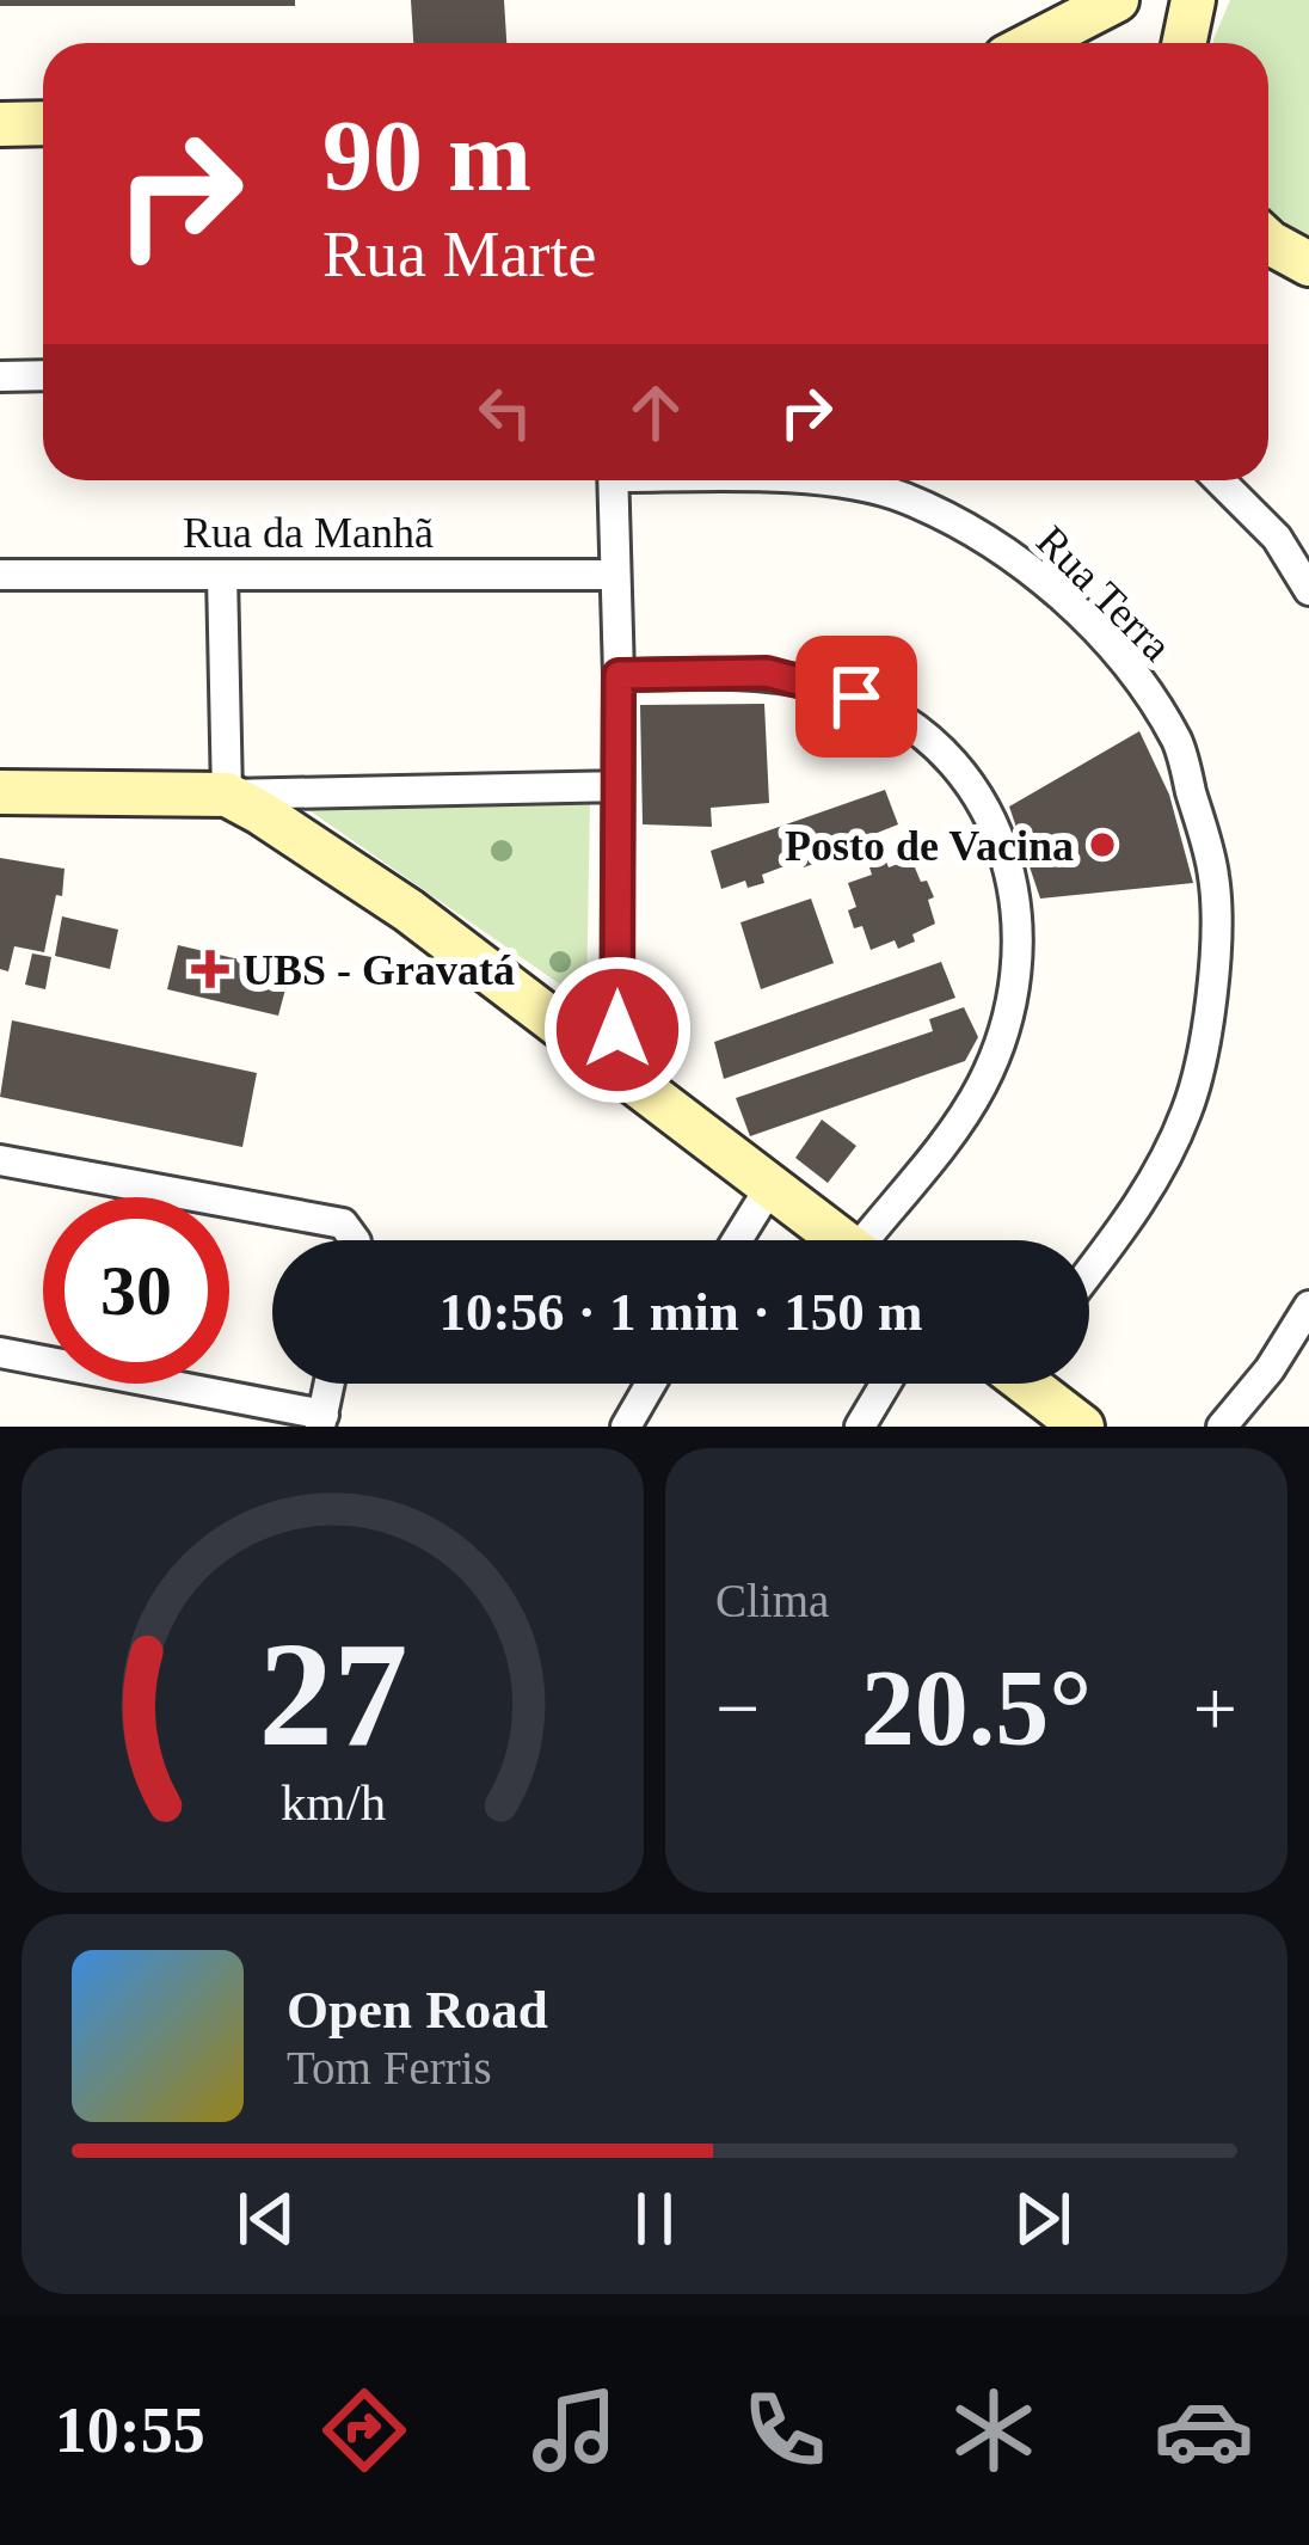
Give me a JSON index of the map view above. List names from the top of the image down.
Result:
{
  "streets": {
    "street": ["Rua da Manhã", "Rua Terra"]
  },
  "places": {
    "other": ["Posto de Vacina"],
    "health": ["UBS - Gravatá"]
  },
  "page": {
    "turn": ["90 m", "Rua Marte"],
    "limit": "30",
    "trip": "10:56 · 1 min · 150 m",
    "tile": "Clima",
    "heat": ["−", "20.5°", "+"],
    "song": ["Open Road", "Tom Ferris"],
    "tabs": "10:55",
    "gauge": ["27", "km/h"]
  }
}
